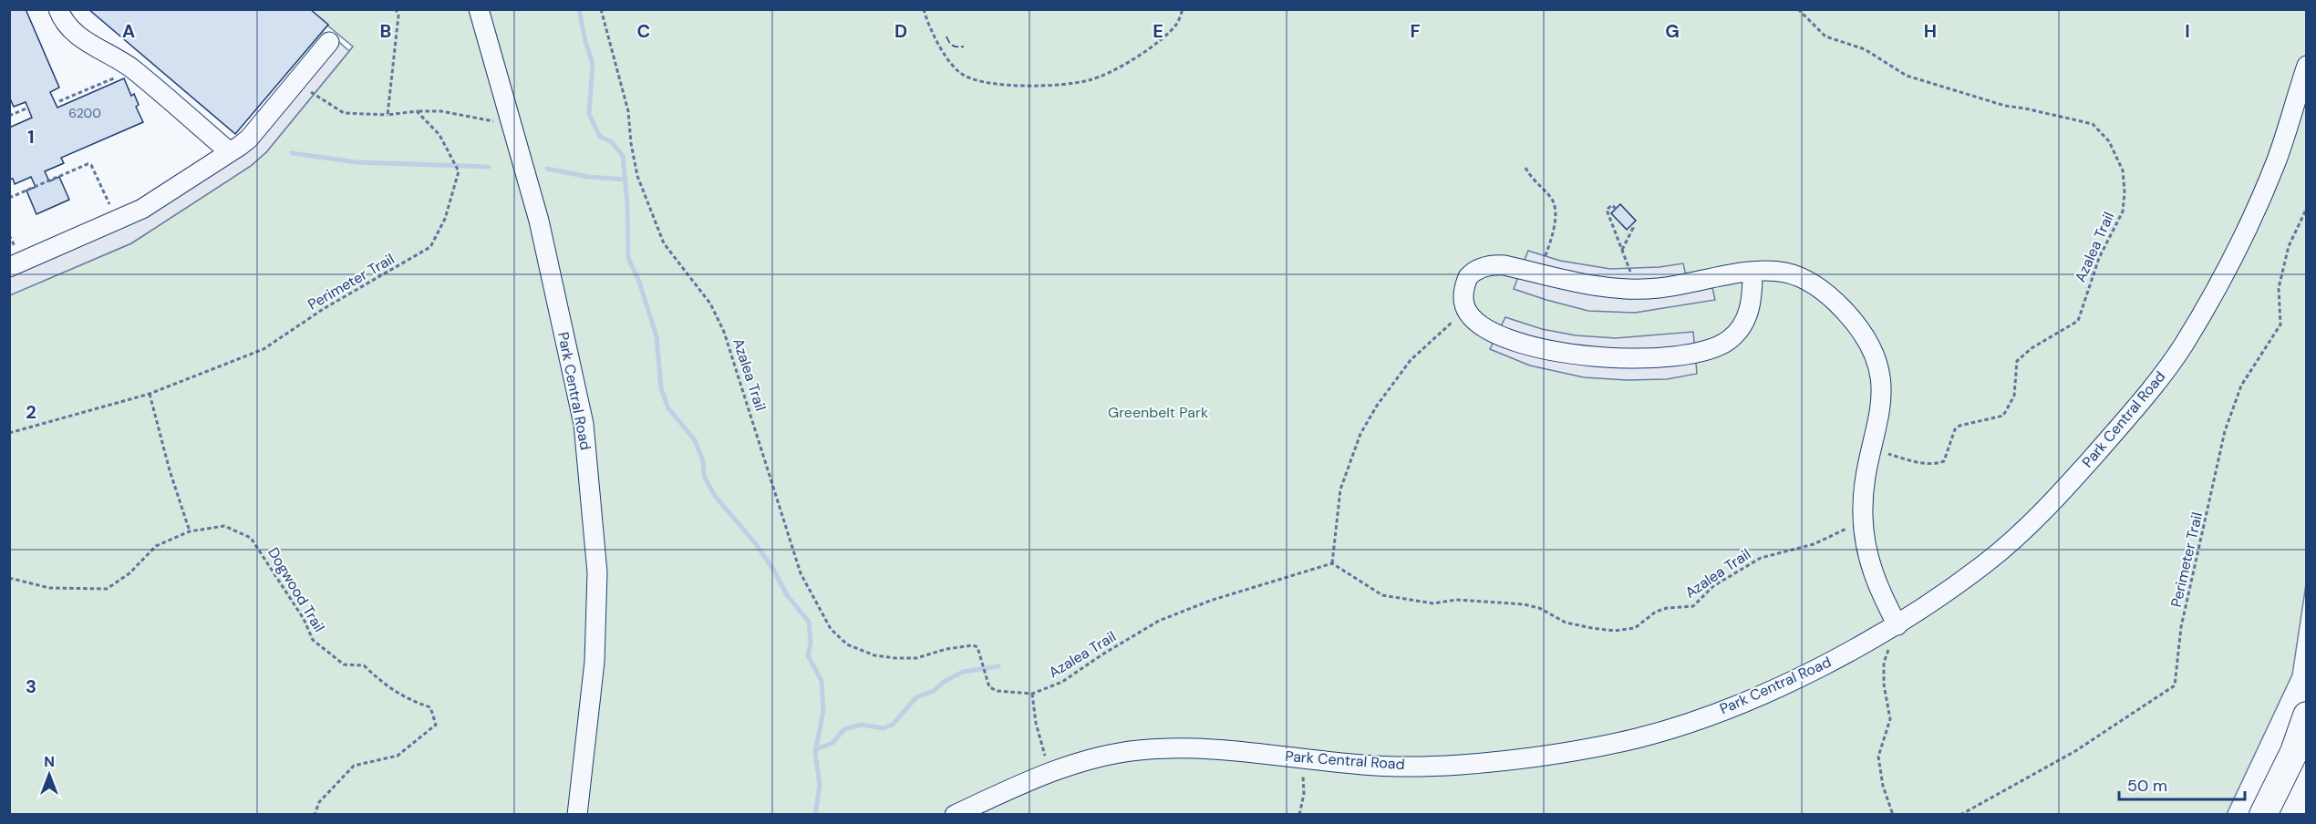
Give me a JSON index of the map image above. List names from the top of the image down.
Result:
{
  "streets": {
    "street": ["Park Central Road"],
    "path": ["Azalea Trail", "Perimeter Trail", "Dogwood Trail"]
  },
  "parks": ["Greenbelt Park"],
  "house_numbers": ["6200"],
  "scale_bar": "50 m",
  "north": "top",
  "grid": {
    "columns": [
      "A",
      "B",
      "C",
      "D",
      "E",
      "F",
      "G",
      "H",
      "I"
    ],
    "rows": ["1", "2", "3"]
  }
}
